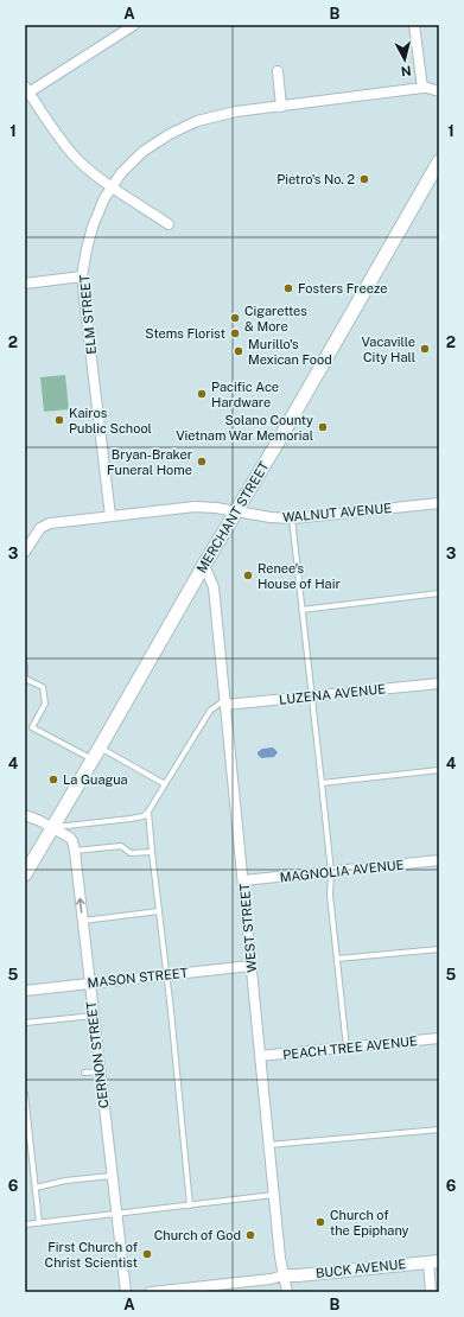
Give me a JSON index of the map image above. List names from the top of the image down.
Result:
{
  "streets": {
    "main road": ["MERCHANT STREET"],
    "street": [
      "ELM STREET",
      "WALNUT AVENUE",
      "LUZENA AVENUE",
      "MAGNOLIA AVENUE",
      "WEST STREET",
      "MASON STREET",
      "PEACH TREE AVENUE",
      "CERNON STREET",
      "BUCK AVENUE"
    ]
  },
  "crossings": [
    ["WALNUT AVENUE", "MERCHANT STREET"],
    ["MERCHANT STREET", "WEST STREET"],
    ["LUZENA AVENUE", "WEST STREET"],
    ["MAGNOLIA AVENUE", "WEST STREET"],
    ["WEST STREET", "MASON STREET"],
    ["WEST STREET", "PEACH TREE AVENUE"],
    ["WEST STREET", "BUCK AVENUE"],
    ["MASON STREET", "CERNON STREET"]
  ],
  "places": [
    "Pietro's No. 2",
    "Fosters Freeze",
    "Cigarettes & More",
    "Stems Florist",
    "Vacaville City Hall",
    "Murillo's Mexican Food",
    "Pacific Ace Hardware",
    "Kairos Public School",
    "Solano County Vietnam War Memorial",
    "Bryan-Braker Funeral Home",
    "Renee's House of Hair",
    "La Guagua",
    "Church of the Epiphany",
    "Church of God",
    "First Church of Christ Scientist"
  ],
  "north": "bottom",
  "grid": {
    "columns": ["A", "B"],
    "rows": [
      "1",
      "2",
      "3",
      "4",
      "5",
      "6"
    ]
  }
}
